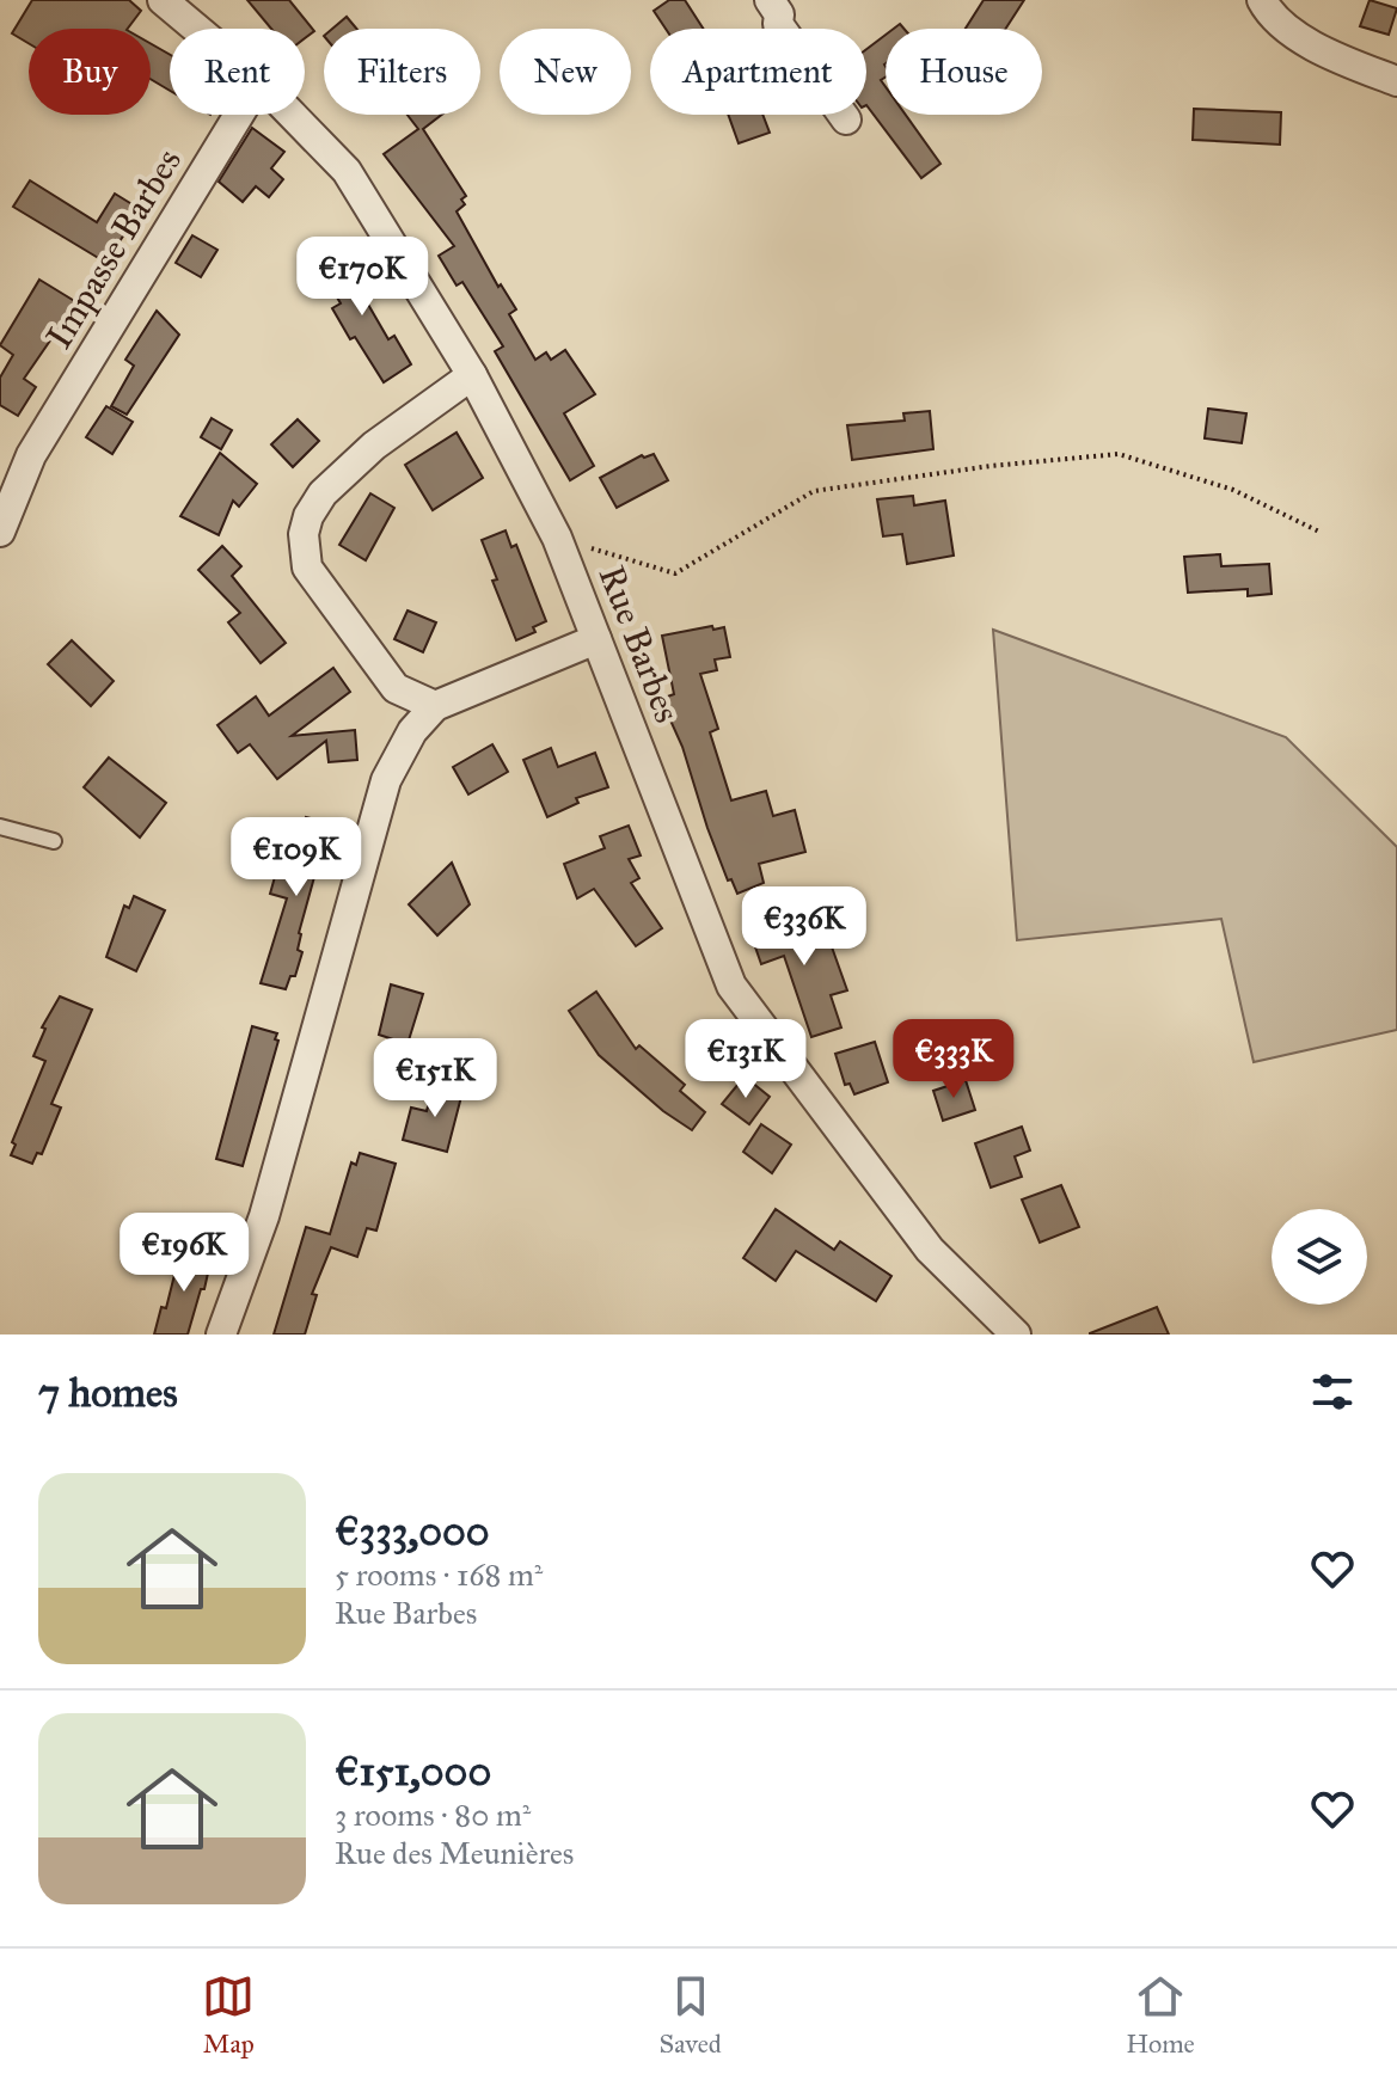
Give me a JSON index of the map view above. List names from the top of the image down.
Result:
{
  "streets": {
    "street": ["Impasse Barbes", "Rue Barbes"]
  },
  "page": {
    "chip": [
      "Buy",
      "Rent",
      "Filters",
      "New",
      "Apartment",
      "House"
    ],
    "price": [
      "€170K",
      "€109K",
      "€336K",
      "€131K",
      "€333K",
      "€151K",
      "€196K"
    ],
    "heading": "7 homes",
    "list": [
      {
        "name": "€333,000",
        "note": "5 rooms · 168 m² · Rue Barbes"
      },
      {
        "name": "€151,000",
        "note": "3 rooms · 80 m² · Rue des Meunières"
      }
    ],
    "tabs": ["Map", "Saved", "Home"]
  }
}
